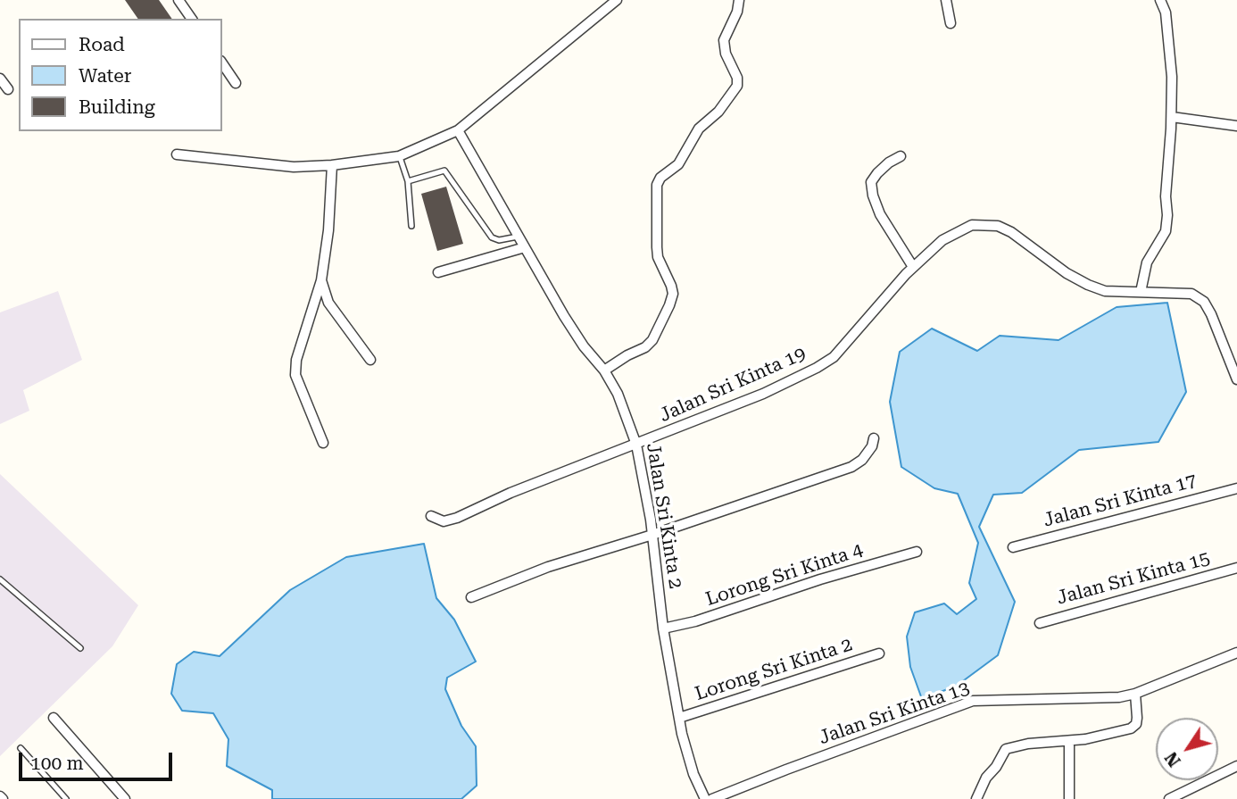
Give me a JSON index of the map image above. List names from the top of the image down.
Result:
{
  "streets": {
    "street": [
      "Jalan Sri Kinta 19",
      "Jalan Sri Kinta 17",
      "Jalan Sri Kinta 2",
      "Lorong Sri Kinta 4",
      "Jalan Sri Kinta 15",
      "Lorong Sri Kinta 2",
      "Jalan Sri Kinta 13"
    ]
  },
  "crossings": [
    ["Jalan Sri Kinta 19", "Jalan Sri Kinta 2"],
    ["Jalan Sri Kinta 2", "Lorong Sri Kinta 4"],
    ["Jalan Sri Kinta 2", "Lorong Sri Kinta 2"]
  ],
  "legend": ["Road", "Water", "Building"],
  "scale_bar": "100 m",
  "north": "bottom left"
}
